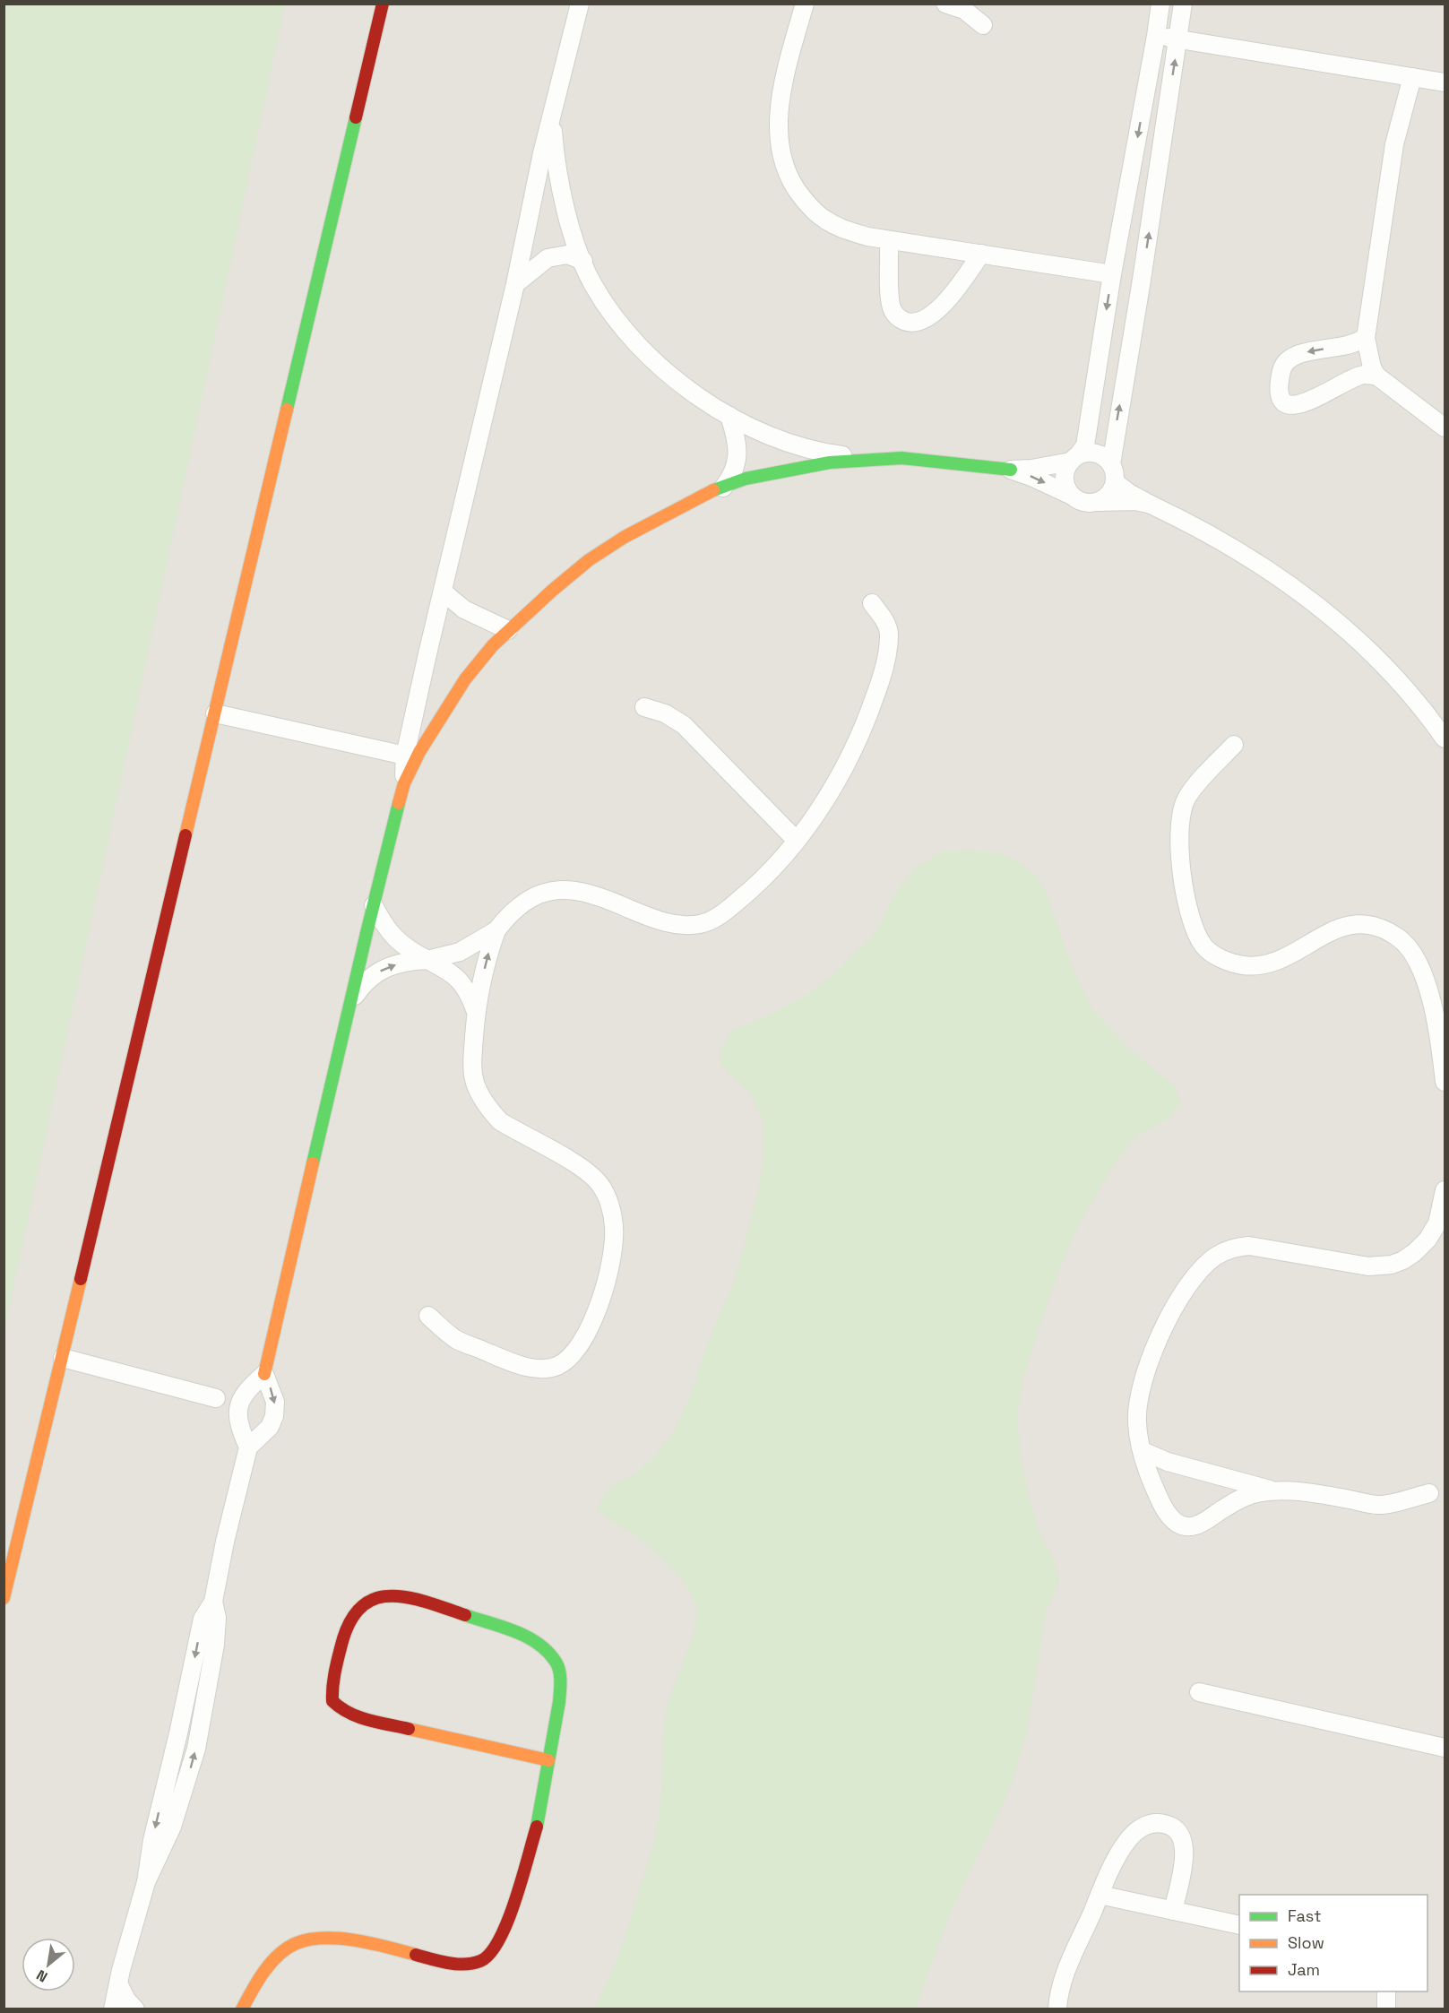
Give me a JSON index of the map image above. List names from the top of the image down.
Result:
{
  "legend": ["Fast", "Slow", "Jam"],
  "north": "bottom left"
}
